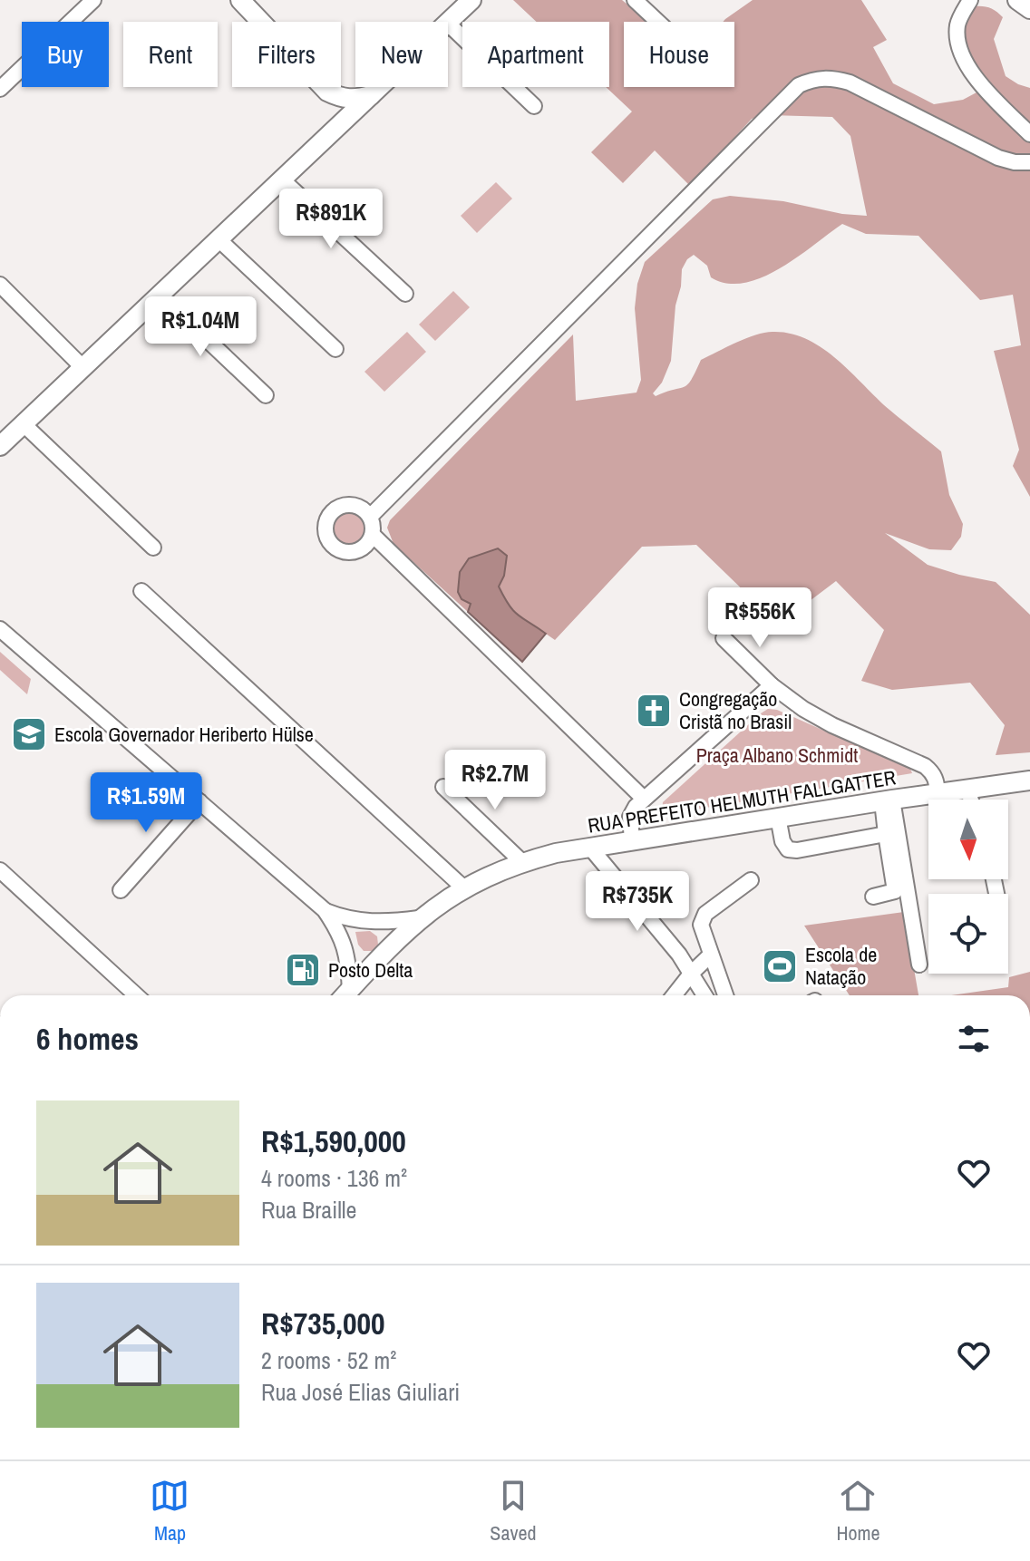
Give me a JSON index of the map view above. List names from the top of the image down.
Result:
{
  "streets": {
    "main road": ["RUA PREFEITO HELMUTH FALLGATTER"]
  },
  "parks": ["Praça Albano Schmidt"],
  "places": {
    "church": ["Congregação Cristã no Brasil"],
    "school or university": ["Escola Governador Heriberto Hülse"],
    "sports": ["Escola de Natação"],
    "fuel station": ["Posto Delta"]
  },
  "north": "bottom",
  "page": {
    "chip": [
      "Buy",
      "Rent",
      "Filters",
      "New",
      "Apartment",
      "House"
    ],
    "price": [
      "R$891K",
      "R$1.04M",
      "R$556K",
      "R$2.7M",
      "R$1.59M",
      "R$735K"
    ],
    "heading": "6 homes",
    "list": [
      {
        "name": "R$1,590,000",
        "note": "4 rooms · 136 m² · Rua Braille"
      },
      {
        "name": "R$735,000",
        "note": "2 rooms · 52 m² · Rua José Elias Giuliari"
      }
    ],
    "tabs": ["Map", "Saved", "Home"]
  }
}
